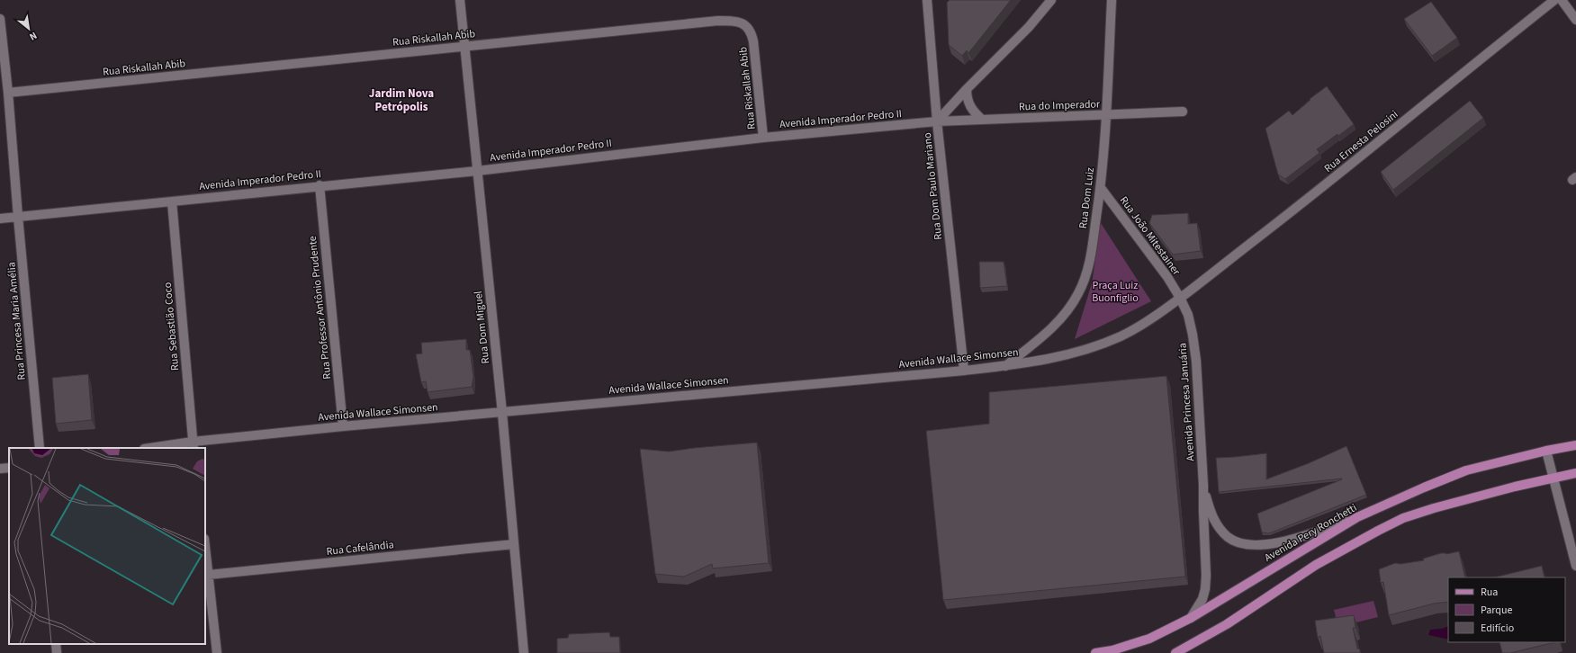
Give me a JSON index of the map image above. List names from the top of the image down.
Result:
{
  "streets": {
    "main road": ["Avenida Pery Ronchetti"],
    "street": [
      "Rua Riskallah Abib",
      "Rua do Imperador",
      "Avenida Imperador Pedro II",
      "Rua Ernesta Pelosini",
      "Rua Dom Paulo Mariano",
      "Rua Dom Luiz",
      "Rua João Mitestainer",
      "Rua Professor Antônio Prudente",
      "Rua Princesa Maria Amélia",
      "Rua Sebastião Coco",
      "Rua Dom Miguel",
      "Avenida Wallace Simonsen",
      "Avenida Princesa Januária",
      "Rua Cafelândia"
    ]
  },
  "crossings": [
    ["Rua Riskallah Abib", "Avenida Imperador Pedro II"],
    ["Rua Riskallah Abib", "Rua Princesa Maria Amélia"],
    ["Rua Riskallah Abib", "Rua Dom Miguel"],
    ["Rua do Imperador", "Avenida Imperador Pedro II"],
    ["Rua do Imperador", "Rua Dom Paulo Mariano"],
    ["Rua do Imperador", "Rua Dom Luiz"],
    ["Avenida Imperador Pedro II", "Rua Dom Paulo Mariano"],
    ["Avenida Imperador Pedro II", "Rua Professor Antônio Prudente"],
    ["Avenida Imperador Pedro II", "Rua Princesa Maria Amélia"],
    ["Avenida Imperador Pedro II", "Rua Sebastião Coco"],
    ["Avenida Imperador Pedro II", "Rua Dom Miguel"],
    ["Rua Ernesta Pelosini", "Rua João Mitestainer"],
    ["Rua Ernesta Pelosini", "Avenida Wallace Simonsen"],
    ["Rua Ernesta Pelosini", "Avenida Princesa Januária"],
    ["Rua Dom Paulo Mariano", "Avenida Wallace Simonsen"],
    ["Rua Dom Luiz", "Rua João Mitestainer"],
    ["Rua Dom Luiz", "Avenida Wallace Simonsen"],
    ["Rua João Mitestainer", "Avenida Wallace Simonsen"],
    ["Rua João Mitestainer", "Avenida Princesa Januária"],
    ["Rua Professor Antônio Prudente", "Avenida Wallace Simonsen"],
    ["Rua Sebastião Coco", "Avenida Wallace Simonsen"],
    ["Rua Dom Miguel", "Avenida Wallace Simonsen"],
    ["Rua Dom Miguel", "Rua Cafelândia"],
    ["Avenida Wallace Simonsen", "Avenida Princesa Januária"],
    ["Avenida Princesa Januária", "Avenida Pery Ronchetti"]
  ],
  "districts": ["Jardim Nova Petrópolis"],
  "parks": ["Praça Luiz Buonfiglio"],
  "legend": ["Rua", "Parque", "Edifício"],
  "north": "bottom right"
}
